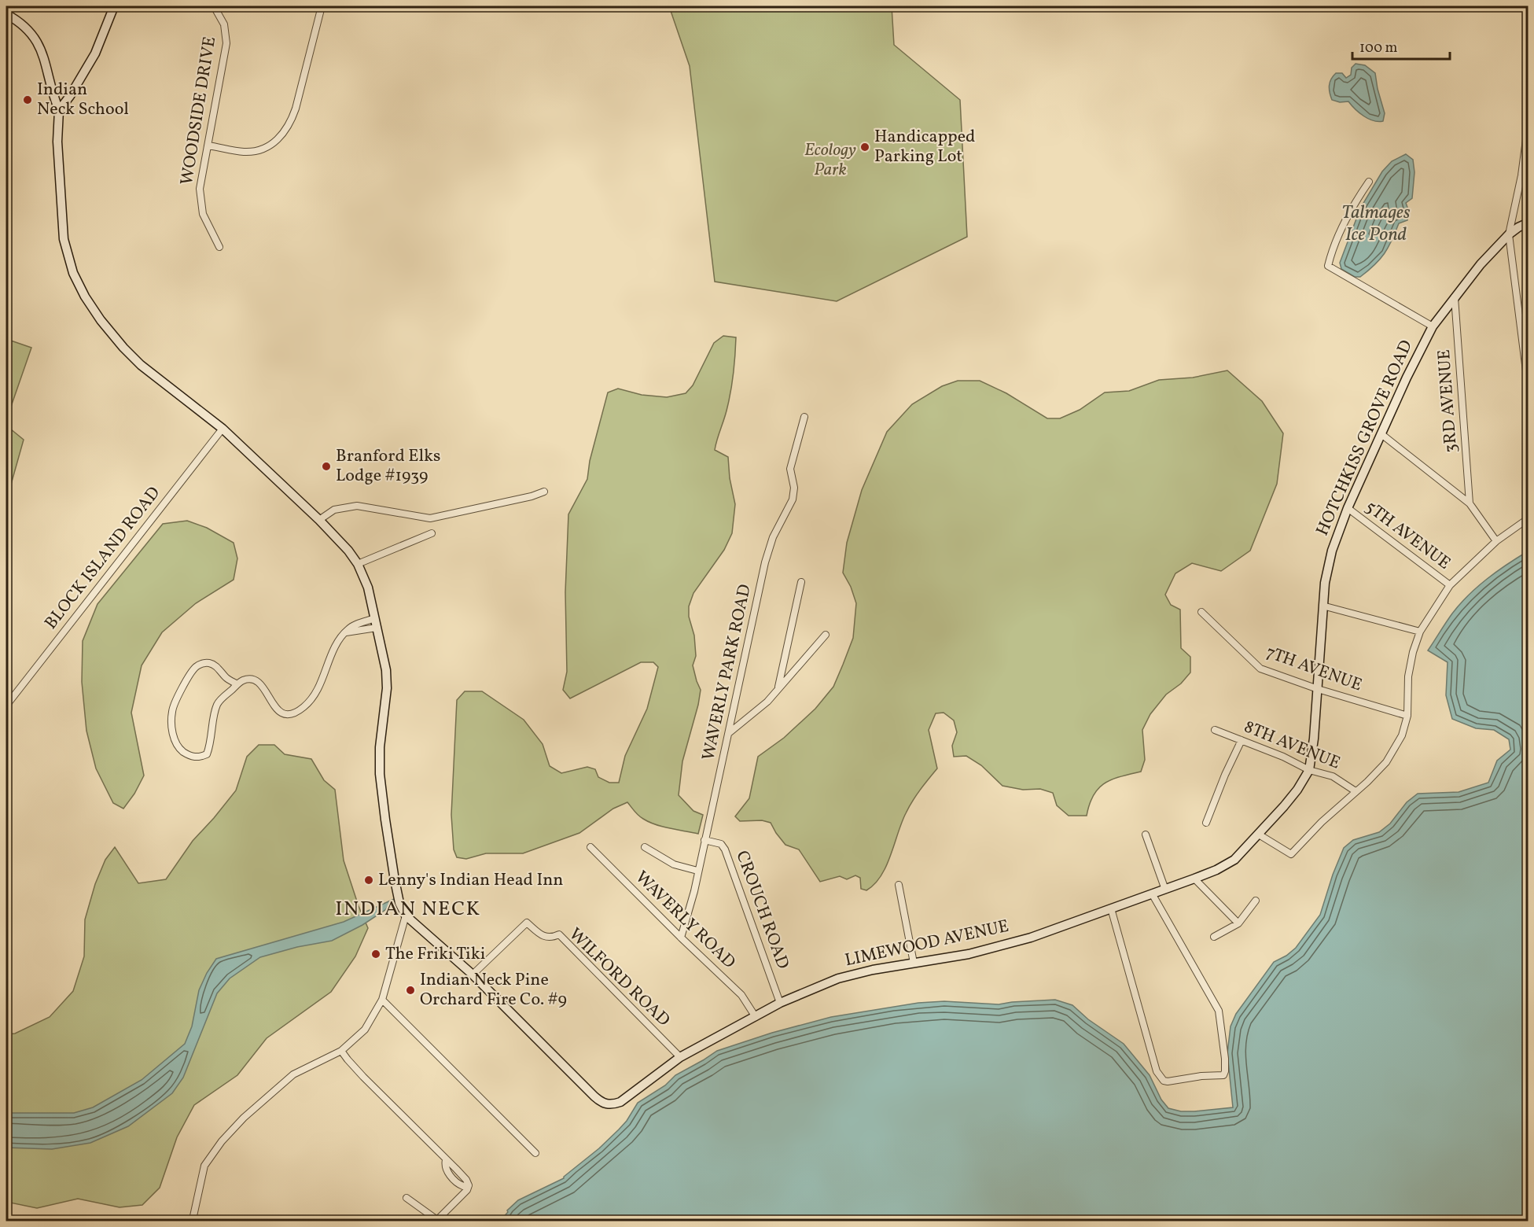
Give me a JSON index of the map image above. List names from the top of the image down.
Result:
{
  "streets": {
    "main road": ["HOTCHKISS GROVE ROAD", "LIMEWOOD AVENUE"],
    "street": [
      "WOODSIDE DRIVE",
      "3RD AVENUE",
      "5TH AVENUE",
      "BLOCK ISLAND ROAD",
      "7TH AVENUE",
      "WAVERLY PARK ROAD",
      "8TH AVENUE",
      "CROUCH ROAD",
      "WAVERLY ROAD",
      "WILFORD ROAD"
    ]
  },
  "crossings": [
    ["3RD AVENUE", "HOTCHKISS GROVE ROAD"],
    ["HOTCHKISS GROVE ROAD", "5TH AVENUE"],
    ["HOTCHKISS GROVE ROAD", "7TH AVENUE"],
    ["HOTCHKISS GROVE ROAD", "8TH AVENUE"],
    ["HOTCHKISS GROVE ROAD", "LIMEWOOD AVENUE"],
    ["WAVERLY PARK ROAD", "CROUCH ROAD"],
    ["WAVERLY PARK ROAD", "WAVERLY ROAD"],
    ["CROUCH ROAD", "LIMEWOOD AVENUE"],
    ["WAVERLY ROAD", "LIMEWOOD AVENUE"],
    ["LIMEWOOD AVENUE", "WILFORD ROAD"]
  ],
  "districts": ["INDIAN NECK"],
  "water": ["Talmages Ice Pond"],
  "parks": ["Ecology Park"],
  "places": [
    "Indian Neck School",
    "Handicapped Parking Lot",
    "Branford Elks Lodge #1939",
    "Lenny's Indian Head Inn",
    "The Friki Tiki",
    "Indian Neck Pine Orchard Fire Co. #9"
  ],
  "scale_bar": "100 m"
}
